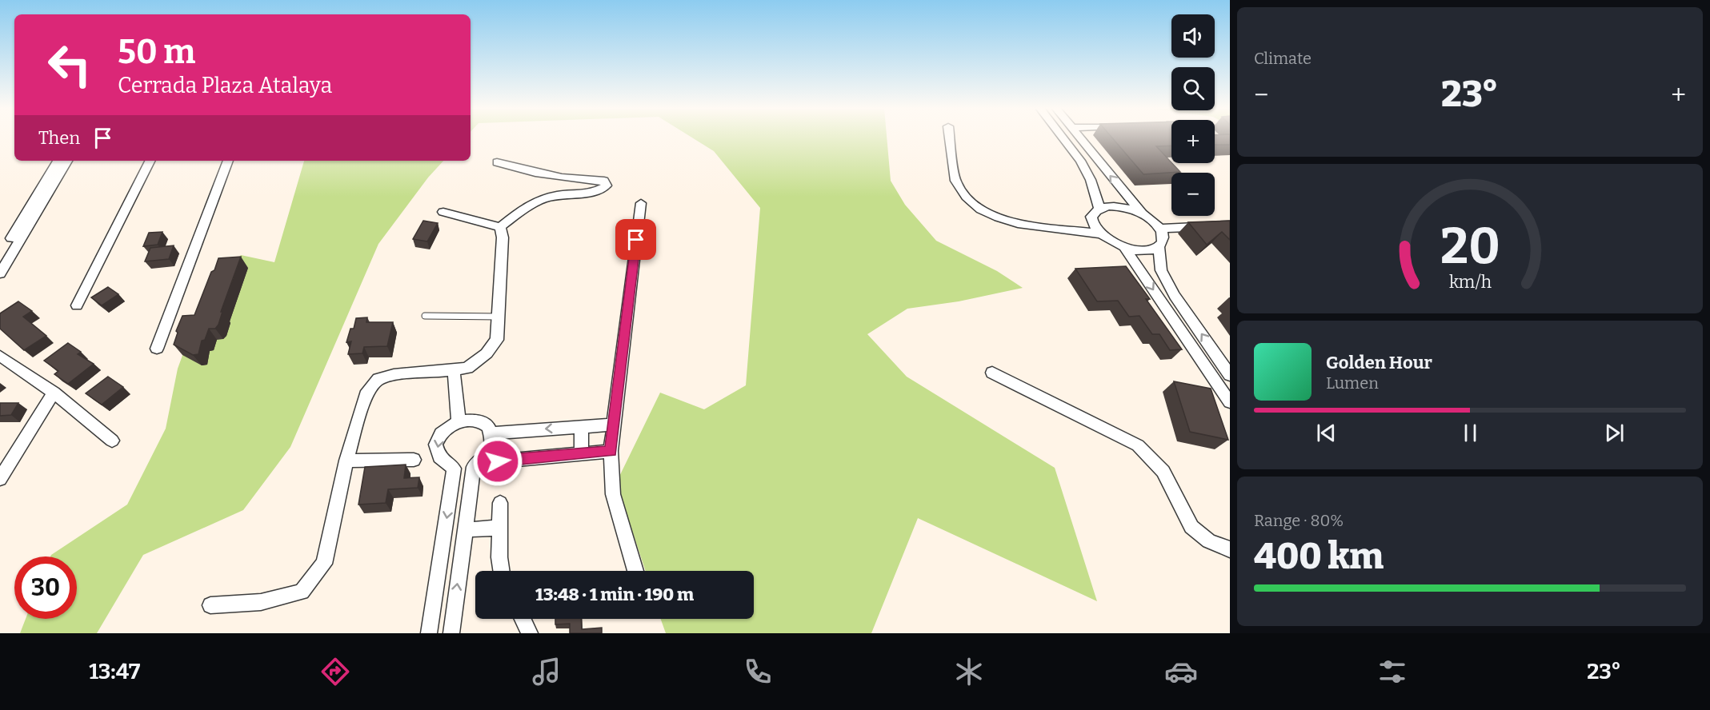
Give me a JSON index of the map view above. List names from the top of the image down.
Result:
{
  "page": {
    "tile": [
      "Climate",
      ["Range · 80%", "400 km"]
    ],
    "map_buttons": ["+", "−"],
    "turn": ["50 m", "Cerrada Plaza Atalaya"],
    "heat": ["−", "23°", "+"],
    "then": "Then",
    "song": ["Golden Hour", "Lumen"],
    "limit": "30",
    "trip": "13:48 · 1 min · 190 m",
    "tabs": ["13:47", "23°"],
    "gauge": ["20", "km/h"]
  }
}
